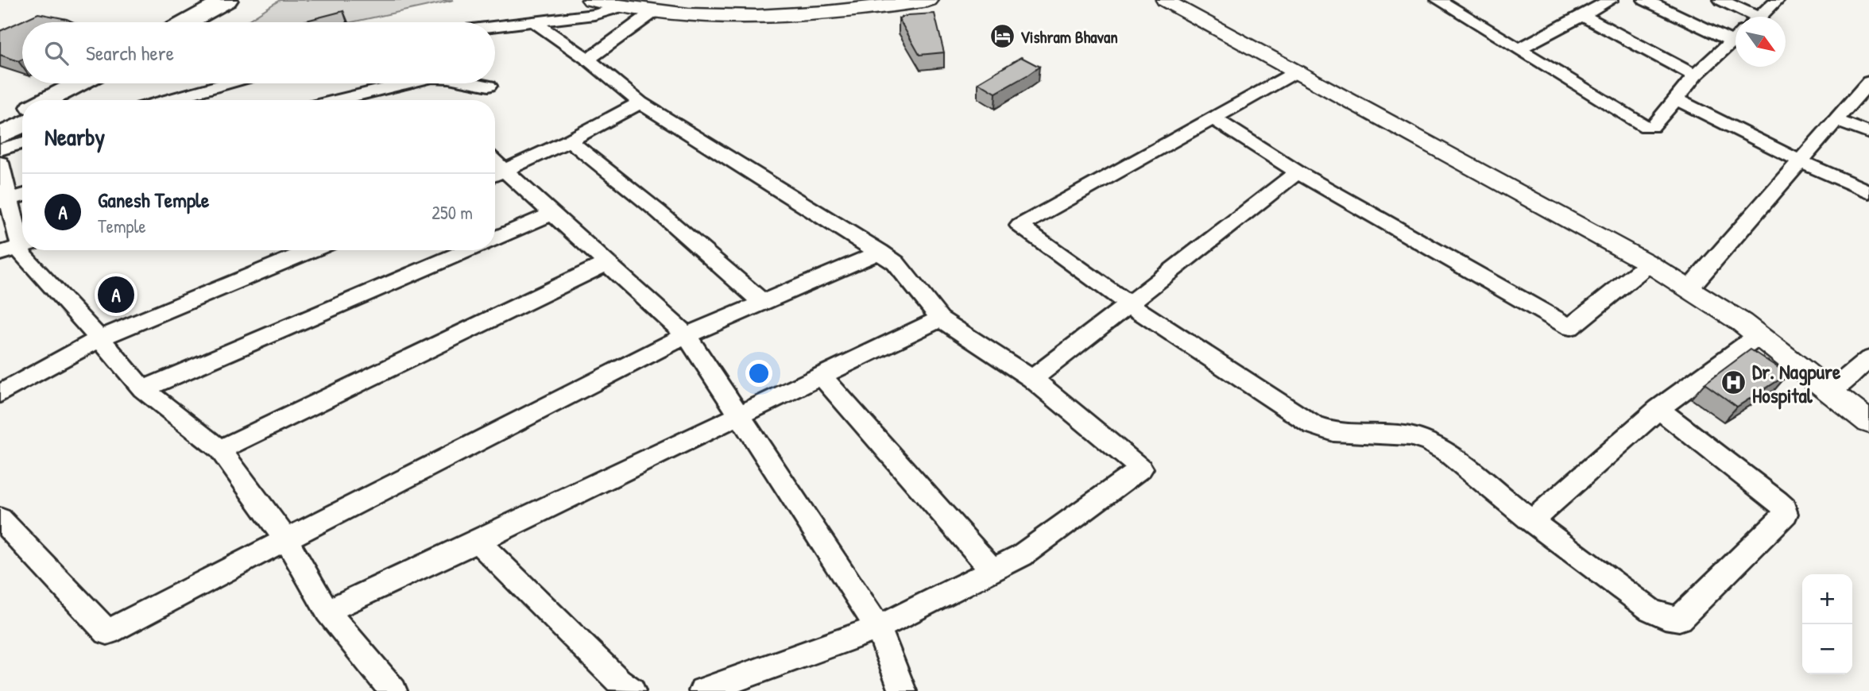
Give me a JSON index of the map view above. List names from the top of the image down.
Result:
{
  "places": {
    "hotel": ["Vishram Bhavan"],
    "hospital": ["Dr. Nagpure Hospital"]
  },
  "north": "bottom right",
  "page": {
    "search": "Search here",
    "heading": "Nearby",
    "list": [
      {
        "mark": "A",
        "name": "Ganesh Temple",
        "note": "Temple",
        "value": "250 m"
      }
    ],
    "pins": "A",
    "map_buttons": ["+", "−"]
  }
}
